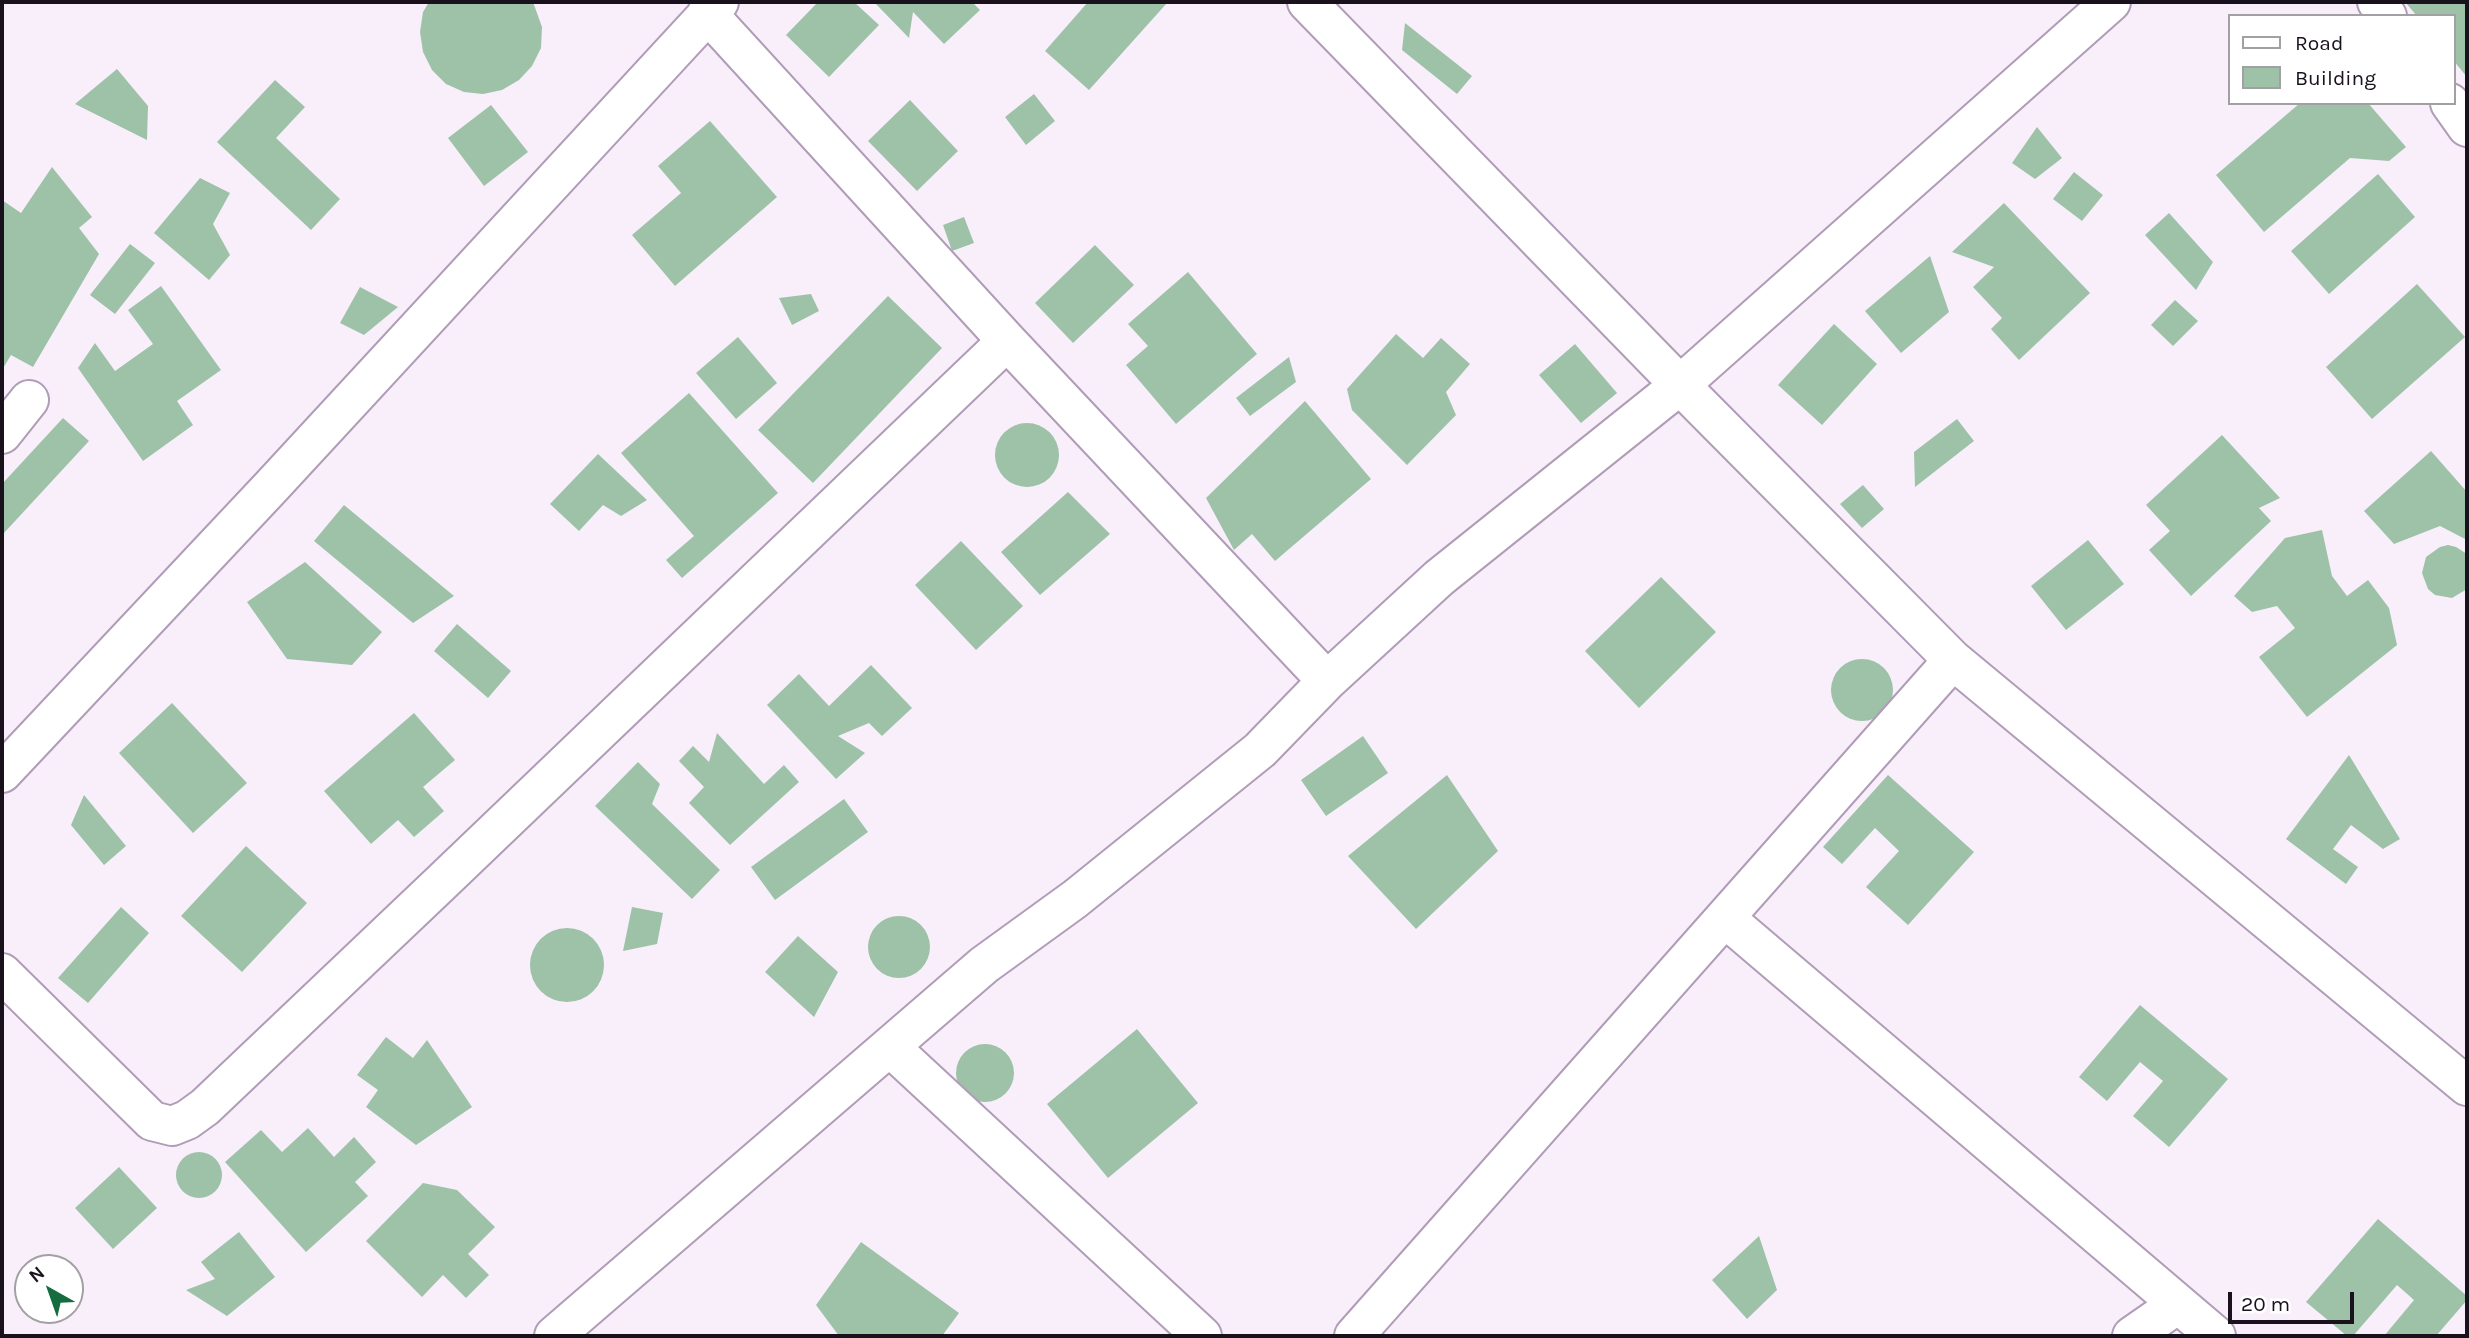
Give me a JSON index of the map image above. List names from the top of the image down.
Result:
{
  "legend": ["Road", "Building"],
  "scale_bar": "20 m",
  "north": "top left"
}
